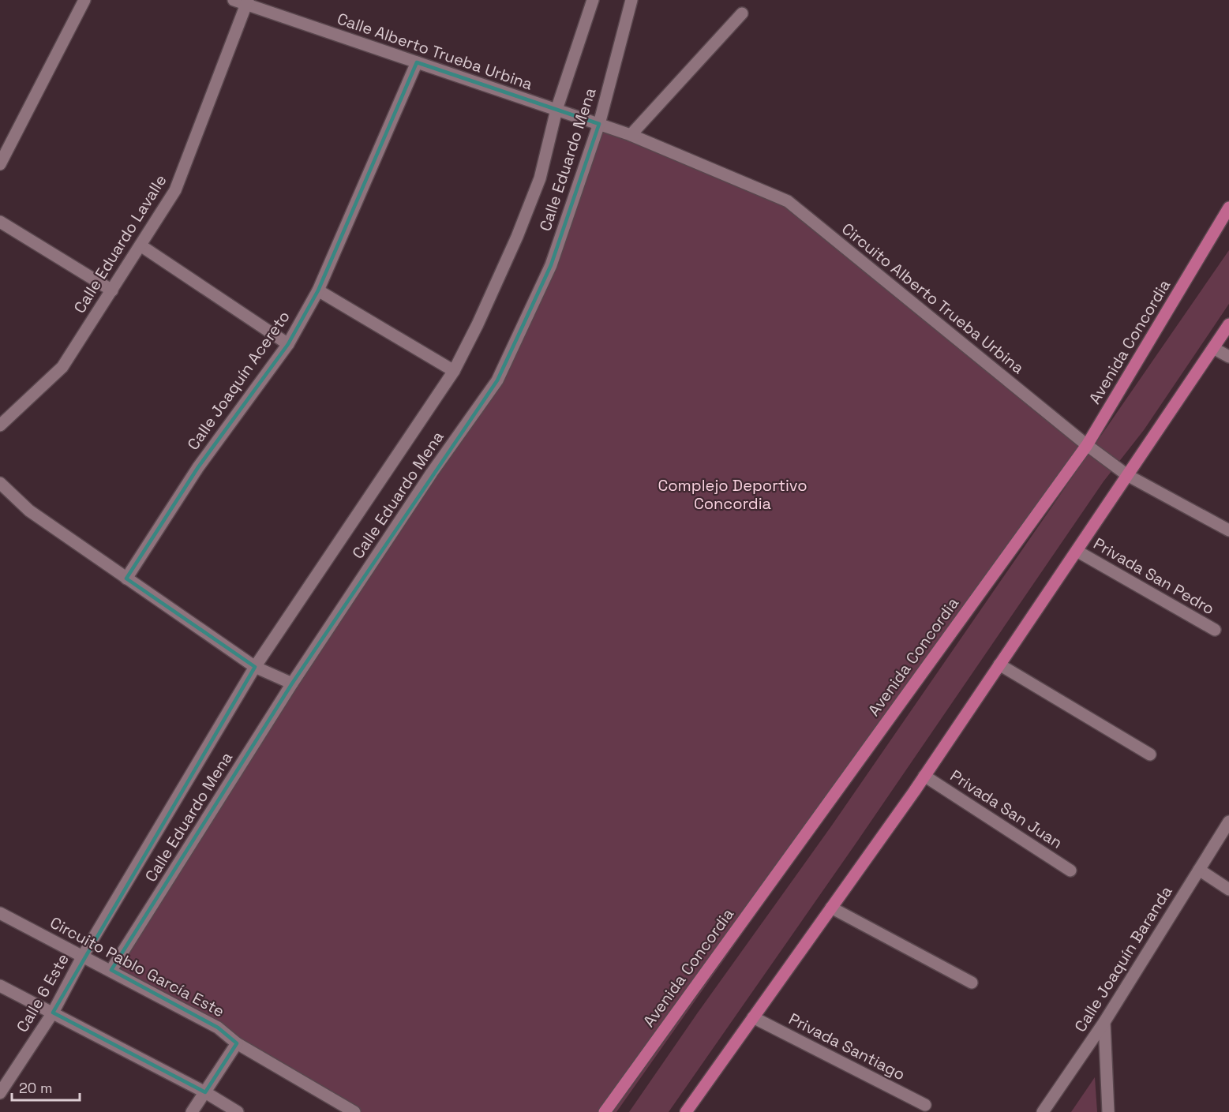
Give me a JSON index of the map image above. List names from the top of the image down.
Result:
{
  "streets": {
    "main road": ["Avenida Concordia"],
    "street": [
      "Calle Alberto Trueba Urbina",
      "Calle Eduardo Mena",
      "Calle Eduardo Lavalle",
      "Circuito Alberto Trueba Urbina",
      "Calle Joaquín Acereto",
      "Privada San Pedro",
      "Privada San Juan",
      "Calle Joaquín Baranda",
      "Circuito Pablo García Este",
      "Calle 6 Este",
      "Privada Santiago"
    ]
  },
  "crossings": [
    ["Calle Alberto Trueba Urbina", "Calle Eduardo Mena"],
    ["Calle Alberto Trueba Urbina", "Calle Eduardo Lavalle"],
    ["Calle Alberto Trueba Urbina", "Circuito Alberto Trueba Urbina"],
    ["Calle Alberto Trueba Urbina", "Calle Joaquín Acereto"],
    ["Calle Eduardo Mena", "Circuito Alberto Trueba Urbina"],
    ["Calle Eduardo Mena", "Circuito Pablo García Este"],
    ["Calle Eduardo Mena", "Calle 6 Este"],
    ["Circuito Alberto Trueba Urbina", "Avenida Concordia"],
    ["Circuito Pablo García Este", "Calle 6 Este"]
  ],
  "parks": ["Complejo Deportivo Concordia"],
  "scale_bar": "20 m"
}
